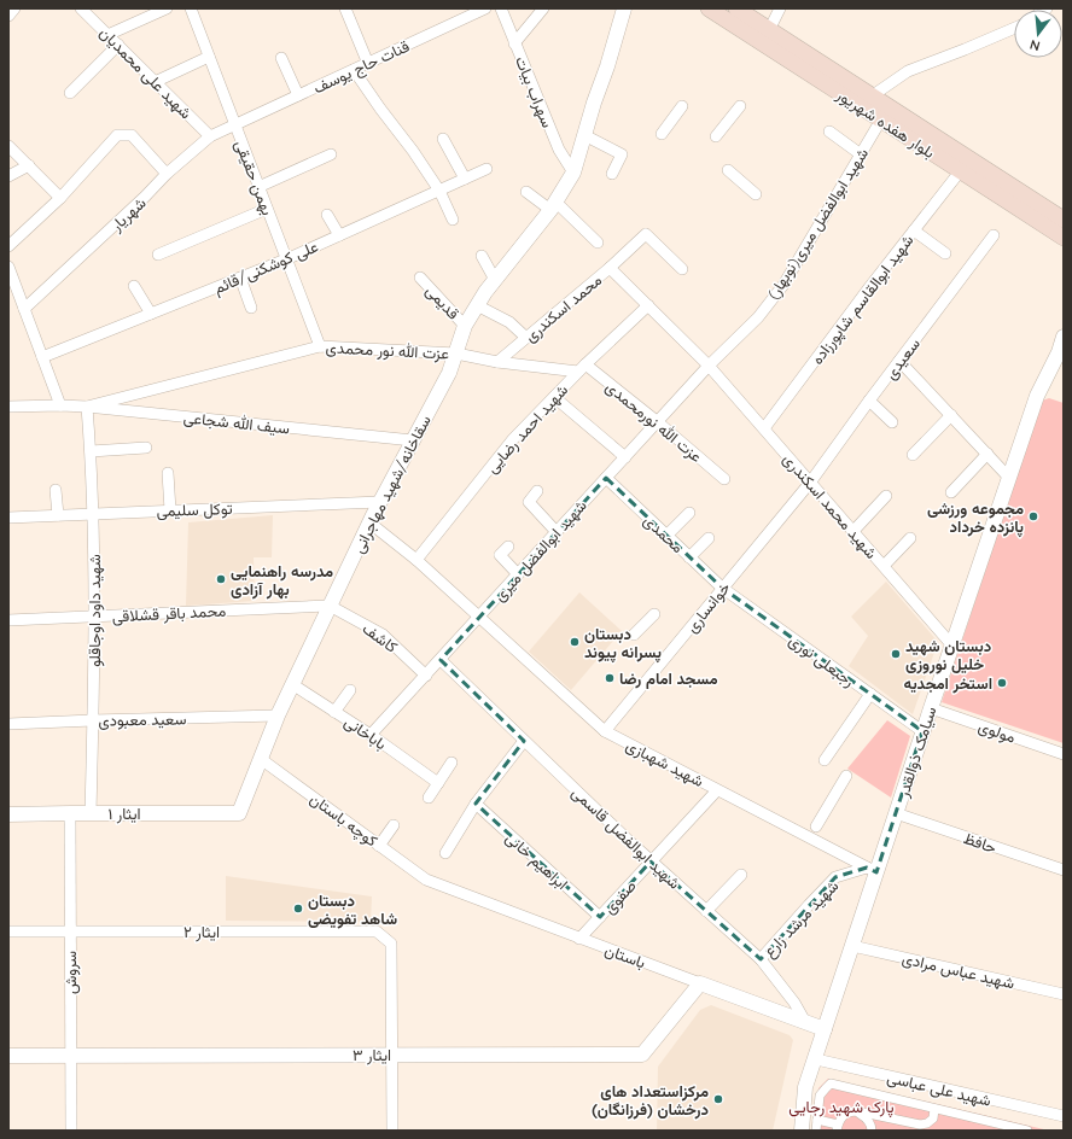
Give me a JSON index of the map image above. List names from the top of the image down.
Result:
{
  "streets": {
    "main road": ["بلوار هفده شهریور"],
    "street": [
      "قنات حاج یوسف",
      "شهید علی محمدیان",
      "سهراب بیات",
      "بهمن حقیقی",
      "شهریار",
      "شهید ابوالفضل میری(نوبهار)",
      "علی کوشکنی/قائم",
      "شهید ابوالقاسم شاپورزاده",
      "قدیمی",
      "محمد اسکندری",
      "عزت الله نور محمدی",
      "سعیدی",
      "عزت الله نورمحمدی",
      "سیف الله شجاعی",
      "شهید احمد رضایی",
      "سقاخانه/شهید مهاجرانی",
      "شهید محمد اسکندری",
      "توکل سلیمی",
      "محمدی",
      "شهید ابوالفضل میری",
      "خوانساری",
      "شهید داود اوجاقلو",
      "محمد باقر قشلاقی",
      "کاشف",
      "رجبعلی نوری",
      "سعید معبودی",
      "مولوی",
      "باباخانی",
      "سیامک ذوالقدر",
      "شهید شهبازی",
      "ایثار ۱",
      "کوچه باستان",
      "شهید ابوالفضل قاسمی",
      "حافظ",
      "ابراهیم خانی",
      "صفوی",
      "شهید مرشد زارع",
      "ایثار ۲",
      "باستان",
      "شهید عباس مرادی",
      "سروش",
      "ایثار ۳",
      "شهید علی عباسی"
    ]
  },
  "crossings": [
    ["قنات حاج یوسف", "بهمن حقیقی"],
    ["قنات حاج یوسف", "شهریار"],
    ["شهید علی محمدیان", "شهریار"],
    ["سهراب بیات", "سقاخانه/شهید مهاجرانی"],
    ["بلوار هفده شهریور", "شهید ابوالفضل میری(نوبهار)"],
    ["بلوار هفده شهریور", "شهید ابوالقاسم شاپورزاده"],
    ["بهمن حقیقی", "شهریار"],
    ["بهمن حقیقی", "علی کوشکنی/قائم"],
    ["بهمن حقیقی", "عزت الله نور محمدی"],
    ["شهید ابوالفضل میری(نوبهار)", "محمد اسکندری"],
    ["شهید ابوالفضل میری(نوبهار)", "شهید محمد اسکندری"],
    ["شهید ابوالفضل میری(نوبهار)", "شهید ابوالفضل میری"],
    ["شهید ابوالقاسم شاپورزاده", "شهید محمد اسکندری"],
    ["قدیمی", "سقاخانه/شهید مهاجرانی"],
    ["محمد اسکندری", "عزت الله نور محمدی"],
    ["محمد اسکندری", "شهید احمد رضایی"],
    ["محمد اسکندری", "شهید محمد اسکندری"],
    ["محمد اسکندری", "شهید ابوالفضل میری"],
    ["عزت الله نور محمدی", "عزت الله نورمحمدی"],
    ["عزت الله نور محمدی", "سیف الله شجاعی"],
    ["عزت الله نور محمدی", "شهید احمد رضایی"],
    ["عزت الله نور محمدی", "سقاخانه/شهید مهاجرانی"],
    ["عزت الله نور محمدی", "شهید داود اوجاقلو"],
    ["سعیدی", "شهید محمد اسکندری"],
    ["سعیدی", "خوانساری"],
    ["عزت الله نورمحمدی", "شهید احمد رضایی"],
    ["عزت الله نورمحمدی", "شهید ابوالفضل میری"],
    ["سیف الله شجاعی", "سقاخانه/شهید مهاجرانی"],
    ["سیف الله شجاعی", "شهید داود اوجاقلو"],
    ["شهید احمد رضایی", "شهید شهبازی"],
    ["سقاخانه/شهید مهاجرانی", "توکل سلیمی"],
    ["سقاخانه/شهید مهاجرانی", "محمد باقر قشلاقی"],
    ["سقاخانه/شهید مهاجرانی", "کاشف"],
    ["سقاخانه/شهید مهاجرانی", "سعید معبودی"],
    ["سقاخانه/شهید مهاجرانی", "باباخانی"],
    ["سقاخانه/شهید مهاجرانی", "شهید شهبازی"],
    ["سقاخانه/شهید مهاجرانی", "ایثار ۱"],
    ["سقاخانه/شهید مهاجرانی", "کوچه باستان"],
    ["شهید محمد اسکندری", "شهید ابوالفضل میری"],
    ["شهید محمد اسکندری", "خوانساری"],
    ["شهید محمد اسکندری", "سیامک ذوالقدر"],
    ["توکل سلیمی", "شهید داود اوجاقلو"],
    ["محمدی", "شهید ابوالفضل میری"],
    ["محمدی", "خوانساری"],
    ["محمدی", "رجبعلی نوری"],
    ["شهید ابوالفضل میری", "کاشف"],
    ["شهید ابوالفضل میری", "باباخانی"],
    ["شهید ابوالفضل میری", "شهید شهبازی"],
    ["شهید ابوالفضل میری", "شهید ابوالفضل قاسمی"],
    ["خوانساری", "رجبعلی نوری"],
    ["خوانساری", "شهید شهبازی"],
    ["شهید داود اوجاقلو", "محمد باقر قشلاقی"],
    ["شهید داود اوجاقلو", "سعید معبودی"],
    ["شهید داود اوجاقلو", "ایثار ۱"],
    ["محمد باقر قشلاقی", "کاشف"],
    ["رجبعلی نوری", "سیامک ذوالقدر"],
    ["مولوی", "سیامک ذوالقدر"],
    ["سیامک ذوالقدر", "شهید شهبازی"],
    ["سیامک ذوالقدر", "حافظ"],
    ["سیامک ذوالقدر", "شهید مرشد زارع"],
    ["سیامک ذوالقدر", "باستان"],
    ["سیامک ذوالقدر", "شهید عباس مرادی"],
    ["سیامک ذوالقدر", "شهید علی عباسی"],
    ["شهید شهبازی", "صفوی"],
    ["شهید شهبازی", "شهید مرشد زارع"],
    ["ایثار ۱", "سروش"],
    ["کوچه باستان", "باستان"],
    ["شهید ابوالفضل قاسمی", "صفوی"],
    ["شهید ابوالفضل قاسمی", "شهید مرشد زارع"],
    ["شهید ابوالفضل قاسمی", "باستان"],
    ["ابراهیم خانی", "صفوی"],
    ["صفوی", "باستان"],
    ["ایثار ۲", "سروش"],
    ["ایثار ۲", "ایثار ۳"],
    ["باستان", "ایثار ۳"],
    ["سروش", "ایثار ۳"]
  ],
  "parks": ["پارک شهید رجایی"],
  "places": [
    "مجموعه ورزشی پانزده خرداد",
    "مدرسه راهنمایی بهار آزادی",
    "دبستان پسرانه پیوند",
    "دبستان شهید خلیل نوروزی",
    "مسجد امام رضا",
    "استخر امجدیه",
    "دبستان شاهد تفویضی",
    "مرکزاستعداد های درخشان (فرزانگان)"
  ],
  "north": "bottom"
}
